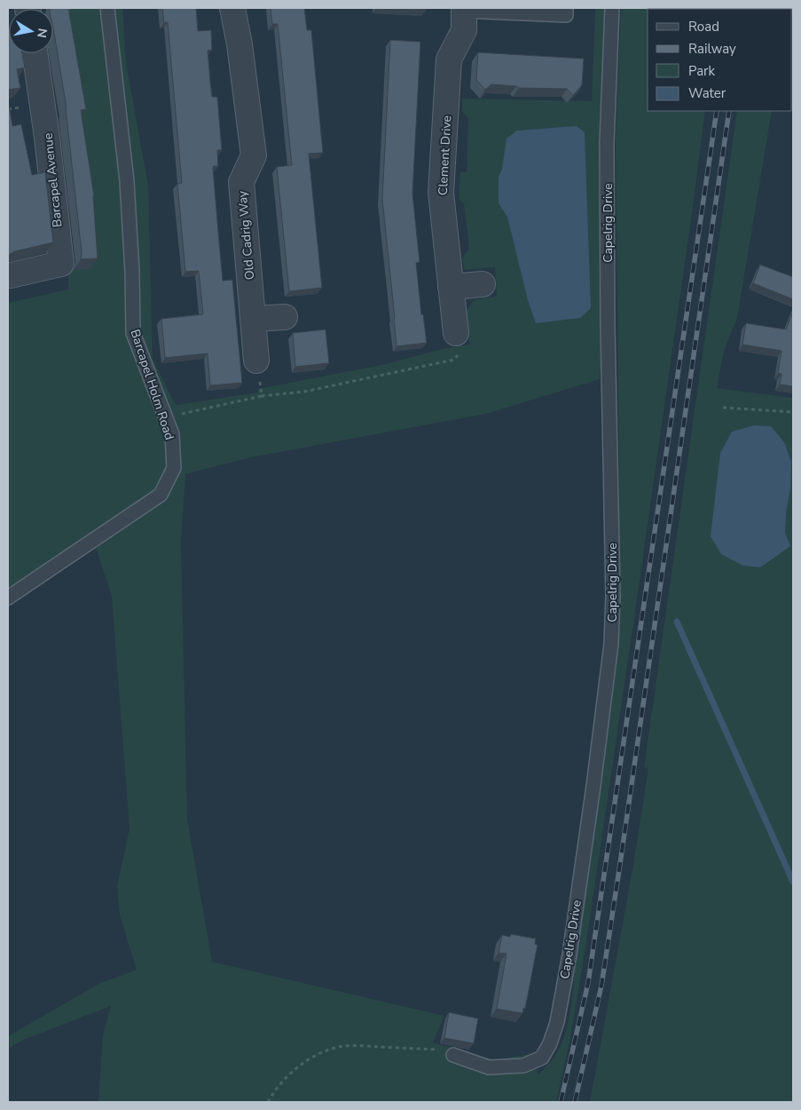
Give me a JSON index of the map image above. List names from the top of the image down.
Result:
{
  "streets": {
    "street": ["Clement Drive", "Barcapel Avenue", "Old Cadrig Way"],
    "lane": ["Capelrig Drive", "Barcapel Holm Road"]
  },
  "legend": [
    "Road",
    "Railway",
    "Park",
    "Water"
  ],
  "north": "right"
}
